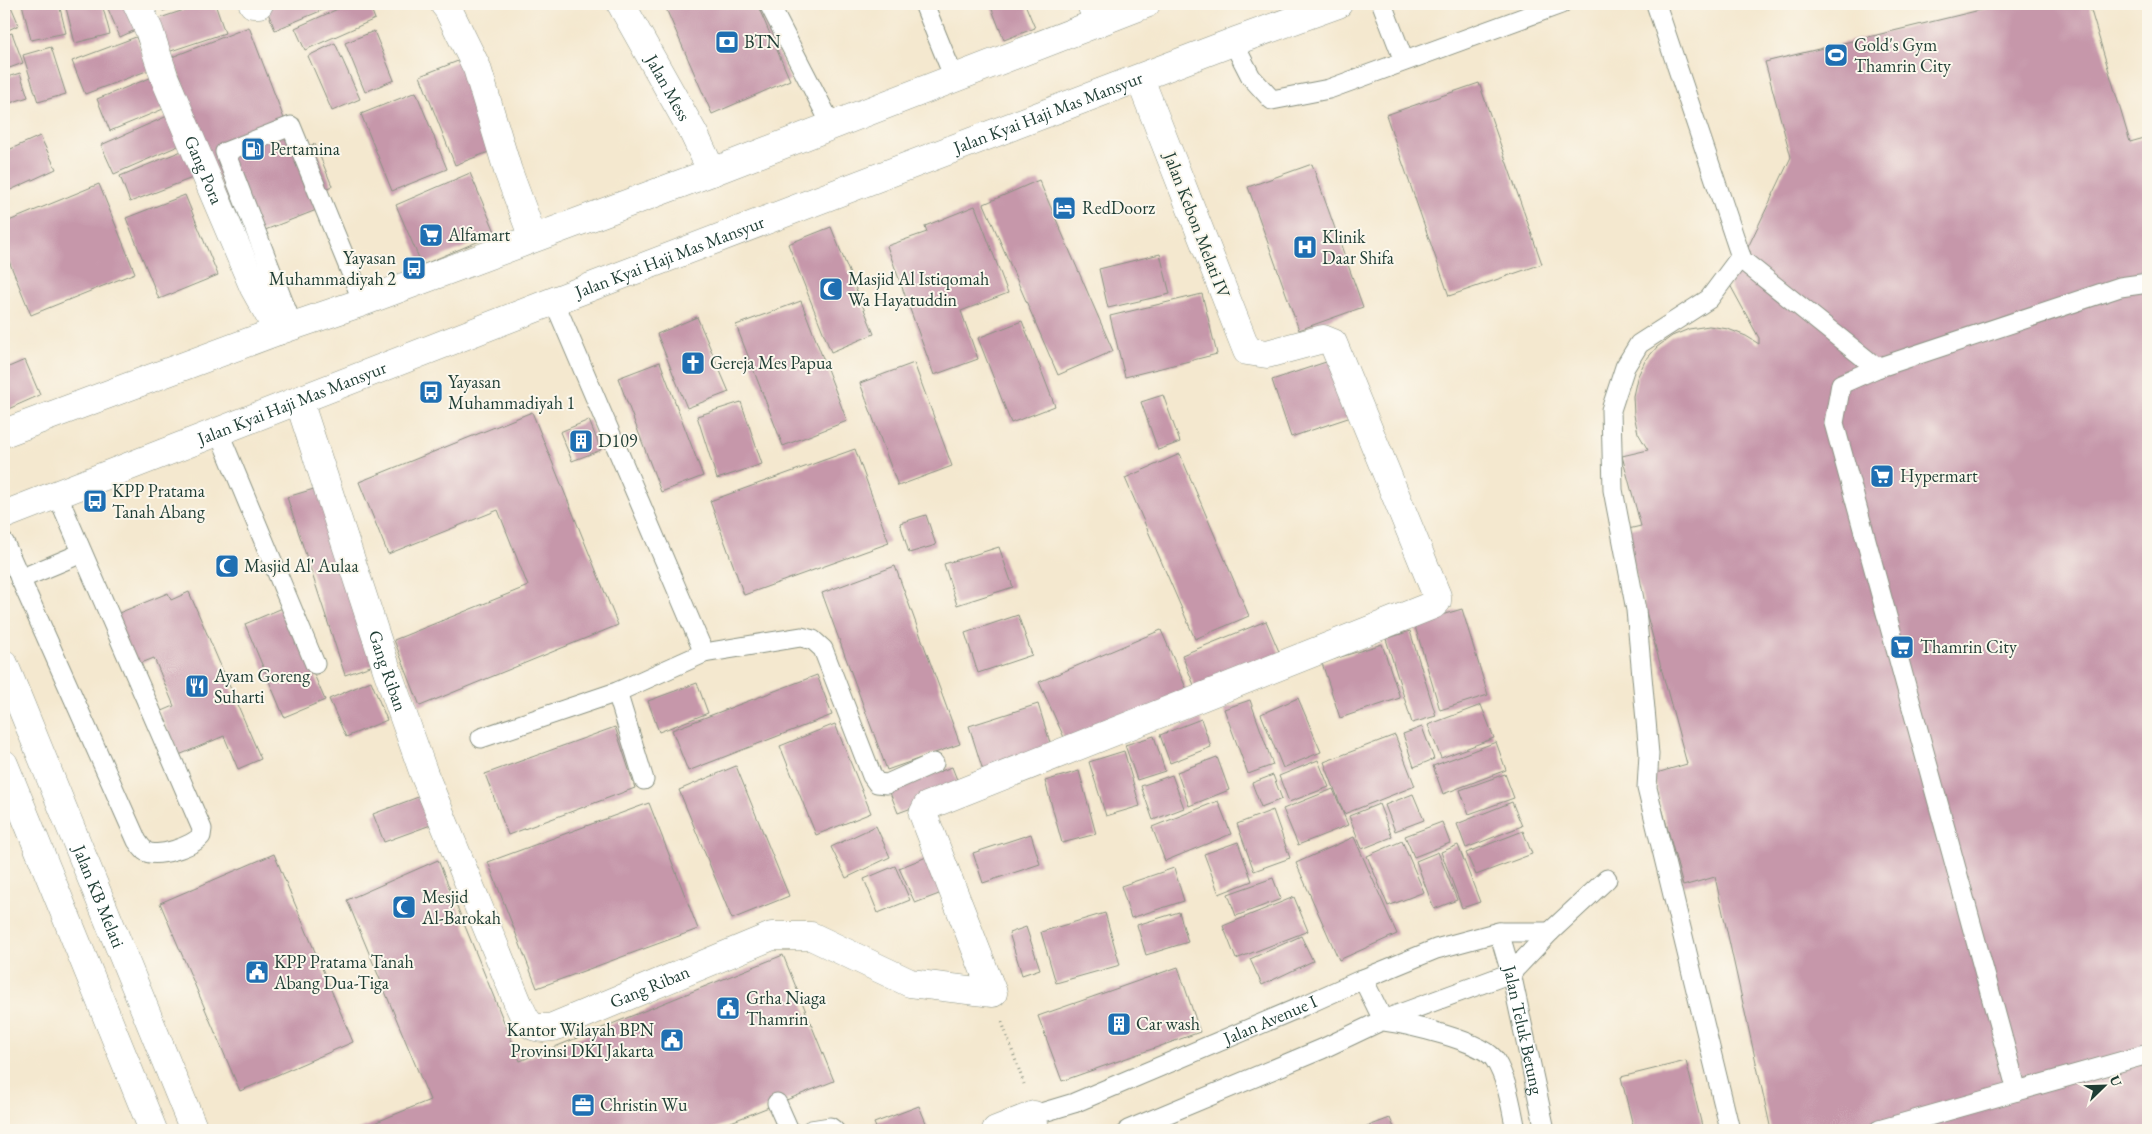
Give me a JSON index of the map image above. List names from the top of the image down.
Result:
{
  "streets": {
    "street": [
      "Jalan Mess",
      "Jalan Kyai Haji Mas Mansyur",
      "Gang Pora",
      "Jalan Kebon Melati IV",
      "Gang Riban",
      "Jalan KB Melati",
      "Jalan Avenue I"
    ],
    "lane": ["Jalan Teluk Betung"]
  },
  "crossings": [
    ["Jalan Kyai Haji Mas Mansyur", "Jalan Kebon Melati IV"],
    ["Jalan Kyai Haji Mas Mansyur", "Gang Riban"],
    ["Jalan Kebon Melati IV", "Gang Riban"],
    ["Jalan Avenue I", "Jalan Teluk Betung"]
  ],
  "places": {
    "bank": ["BTN"],
    "sports": ["Gold's Gym Thamrin City"],
    "fuel station": ["Pertamina"],
    "hotel": ["RedDoorz"],
    "supermarket": ["Alfamart", "Hypermart", "Thamrin City"],
    "hospital": ["Klinik Daar Shifa"],
    "bus stop": ["Yayasan Muhammadiyah 2", "Yayasan Muhammadiyah 1", "KPP Pratama Tanah Abang"],
    "mosque": ["Masjid Al Istiqomah Wa Hayatuddin", "Masjid Al' Aulaa", "Mesjid Al-Barokah"],
    "church": ["Gereja Mes Papua"],
    "building": ["D109", "Car wash"],
    "restaurant": ["Ayam Goreng Suharti"],
    "public building": ["KPP Pratama Tanah Abang Dua-Tiga", "Grha Niaga Thamrin", "Kantor Wilayah BPN Provinsi DKI Jakarta"],
    "office": ["Christin Wu"]
  },
  "north": "top right"
}
